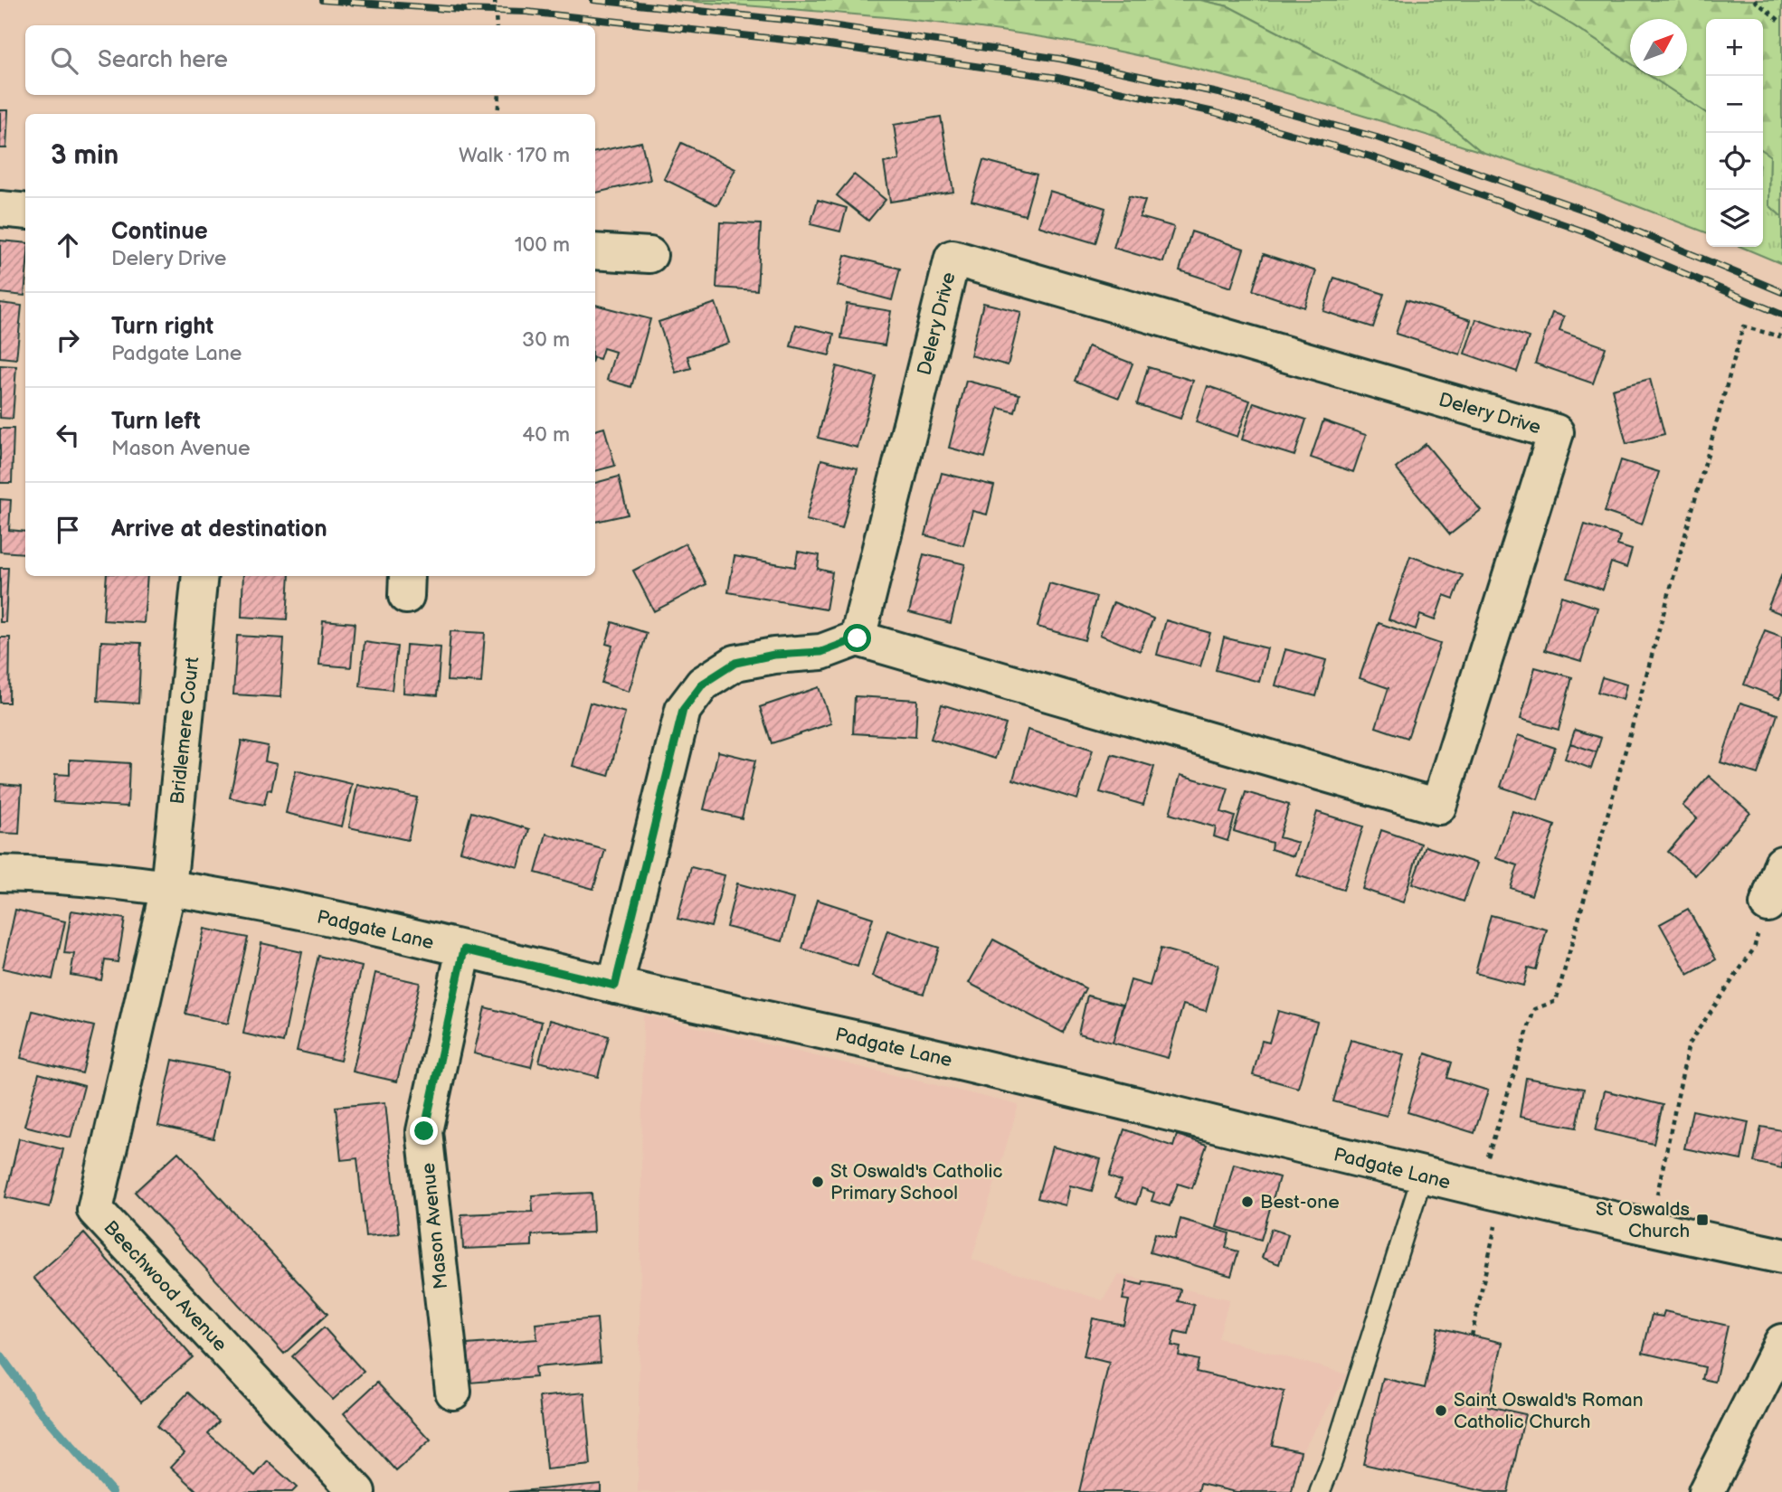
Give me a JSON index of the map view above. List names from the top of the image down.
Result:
{
  "streets": {
    "street": [
      "Delery Drive",
      "Bridlemere Court",
      "Padgate Lane",
      "Mason Avenue",
      "Beechwood Avenue"
    ]
  },
  "crossings": [
    ["Bridlemere Court", "Padgate Lane"],
    ["Bridlemere Court", "Beechwood Avenue"],
    ["Padgate Lane", "Mason Avenue"],
    ["Padgate Lane", "Beechwood Avenue"]
  ],
  "places": {
    "other": ["St Oswald's Catholic Primary School", "Best-one", "Saint Oswald's Roman Catholic Church"],
    "transit": ["St Oswalds Church"]
  },
  "north": "top right",
  "page": {
    "map_buttons": ["+", "−"],
    "search": "Search here",
    "heading": ["3 min", "Walk · 170 m"],
    "list": [
      ["Continue", "Delery Drive", "100 m"],
      ["Turn right", "Padgate Lane", "30 m"],
      ["Turn left", "Mason Avenue", "40 m"],
      "Arrive at destination"
    ]
  }
}
